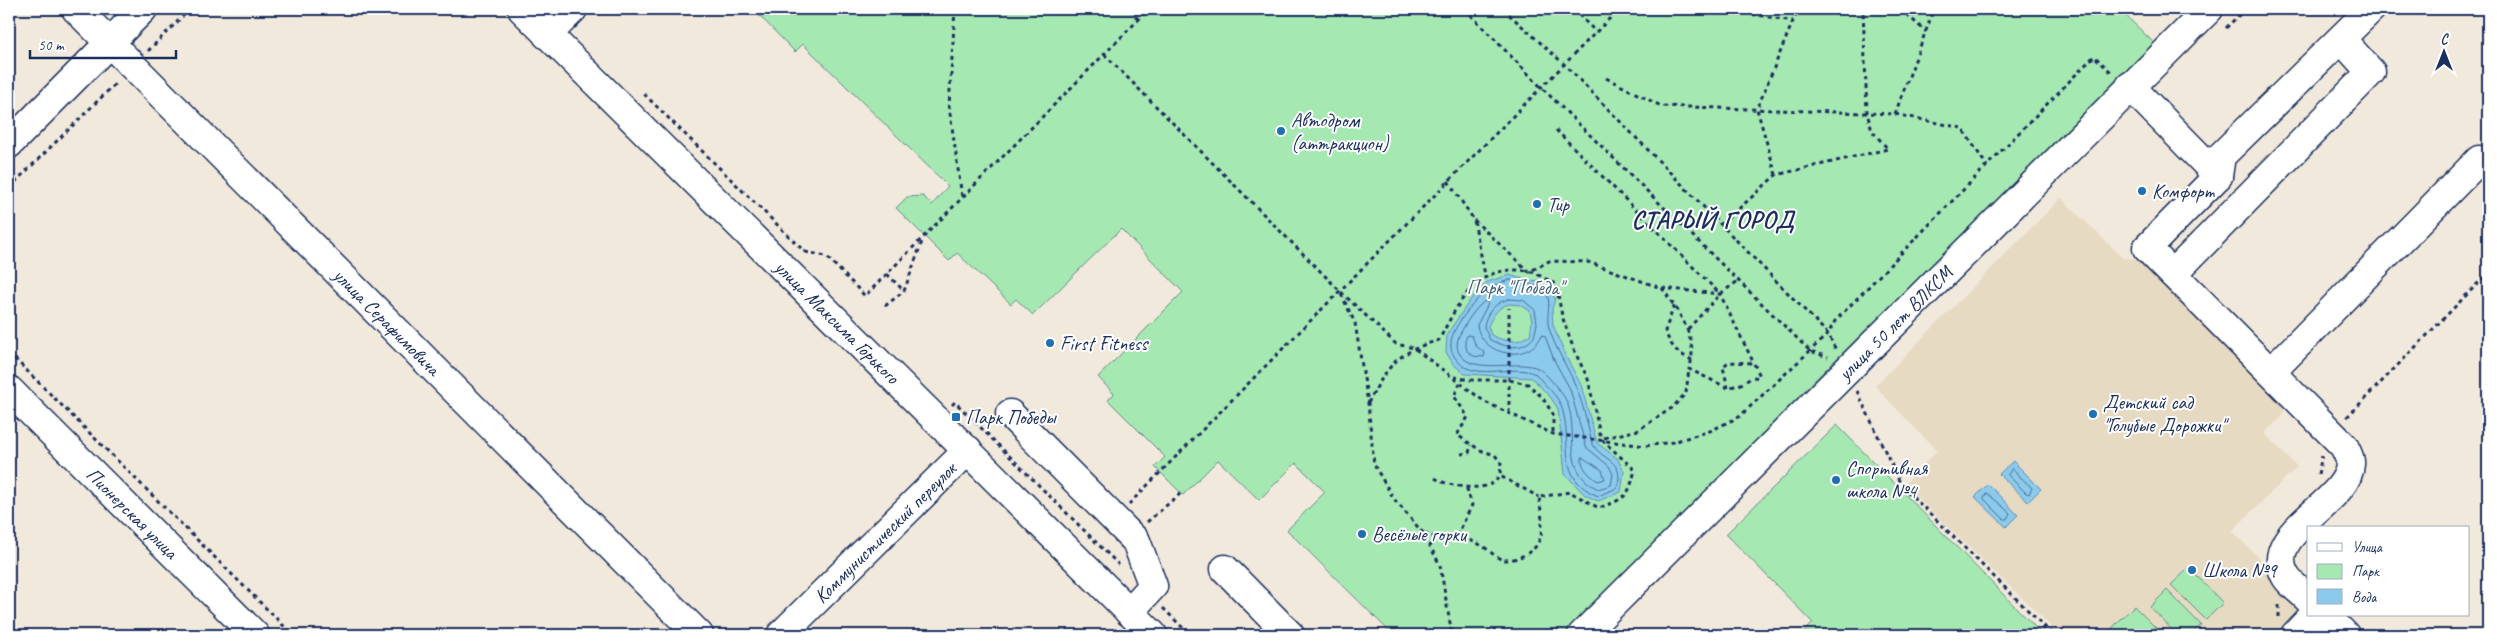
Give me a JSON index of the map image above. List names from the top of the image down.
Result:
{
  "streets": {
    "street": [
      "улица Максима Горького",
      "улица 50 лет ВЛКСМ",
      "улица Серафимовича",
      "Пионерская улица",
      "Коммунистический переулок"
    ]
  },
  "crossings": [
    ["улица Максима Горького", "Коммунистический переулок"]
  ],
  "districts": ["СТАРЫЙ ГОРОД"],
  "parks": ["Парк \"Победа\""],
  "places": {
    "other": [
      "Автодром (аттракцион)",
      "Комфорт",
      "Тир",
      "First Fitness",
      "Детский сад \"Голубые Дорожки\"",
      "Спортивная школа №4",
      "Весёлые горки",
      "Школа №9"
    ],
    "transit": ["Парк Победы"]
  },
  "legend": ["Улица", "Парк", "Вода"],
  "scale_bar": "50 m",
  "north": "top"
}
